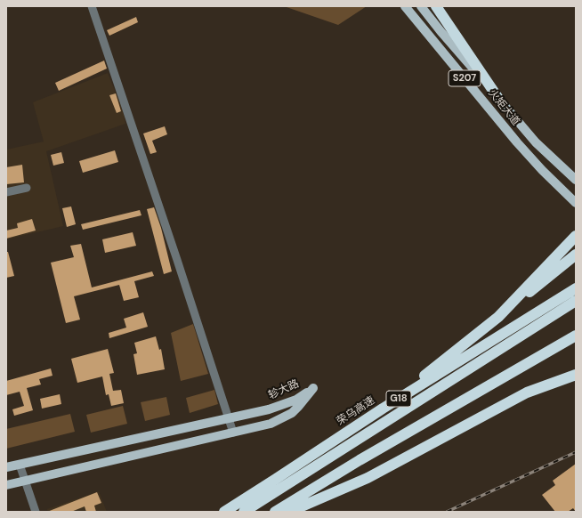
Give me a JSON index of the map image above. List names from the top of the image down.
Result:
{
  "streets": {
    "highway": ["G18", "荣乌高速"],
    "main road": ["S207", "火矩大道", "轸大路"]
  }
}
